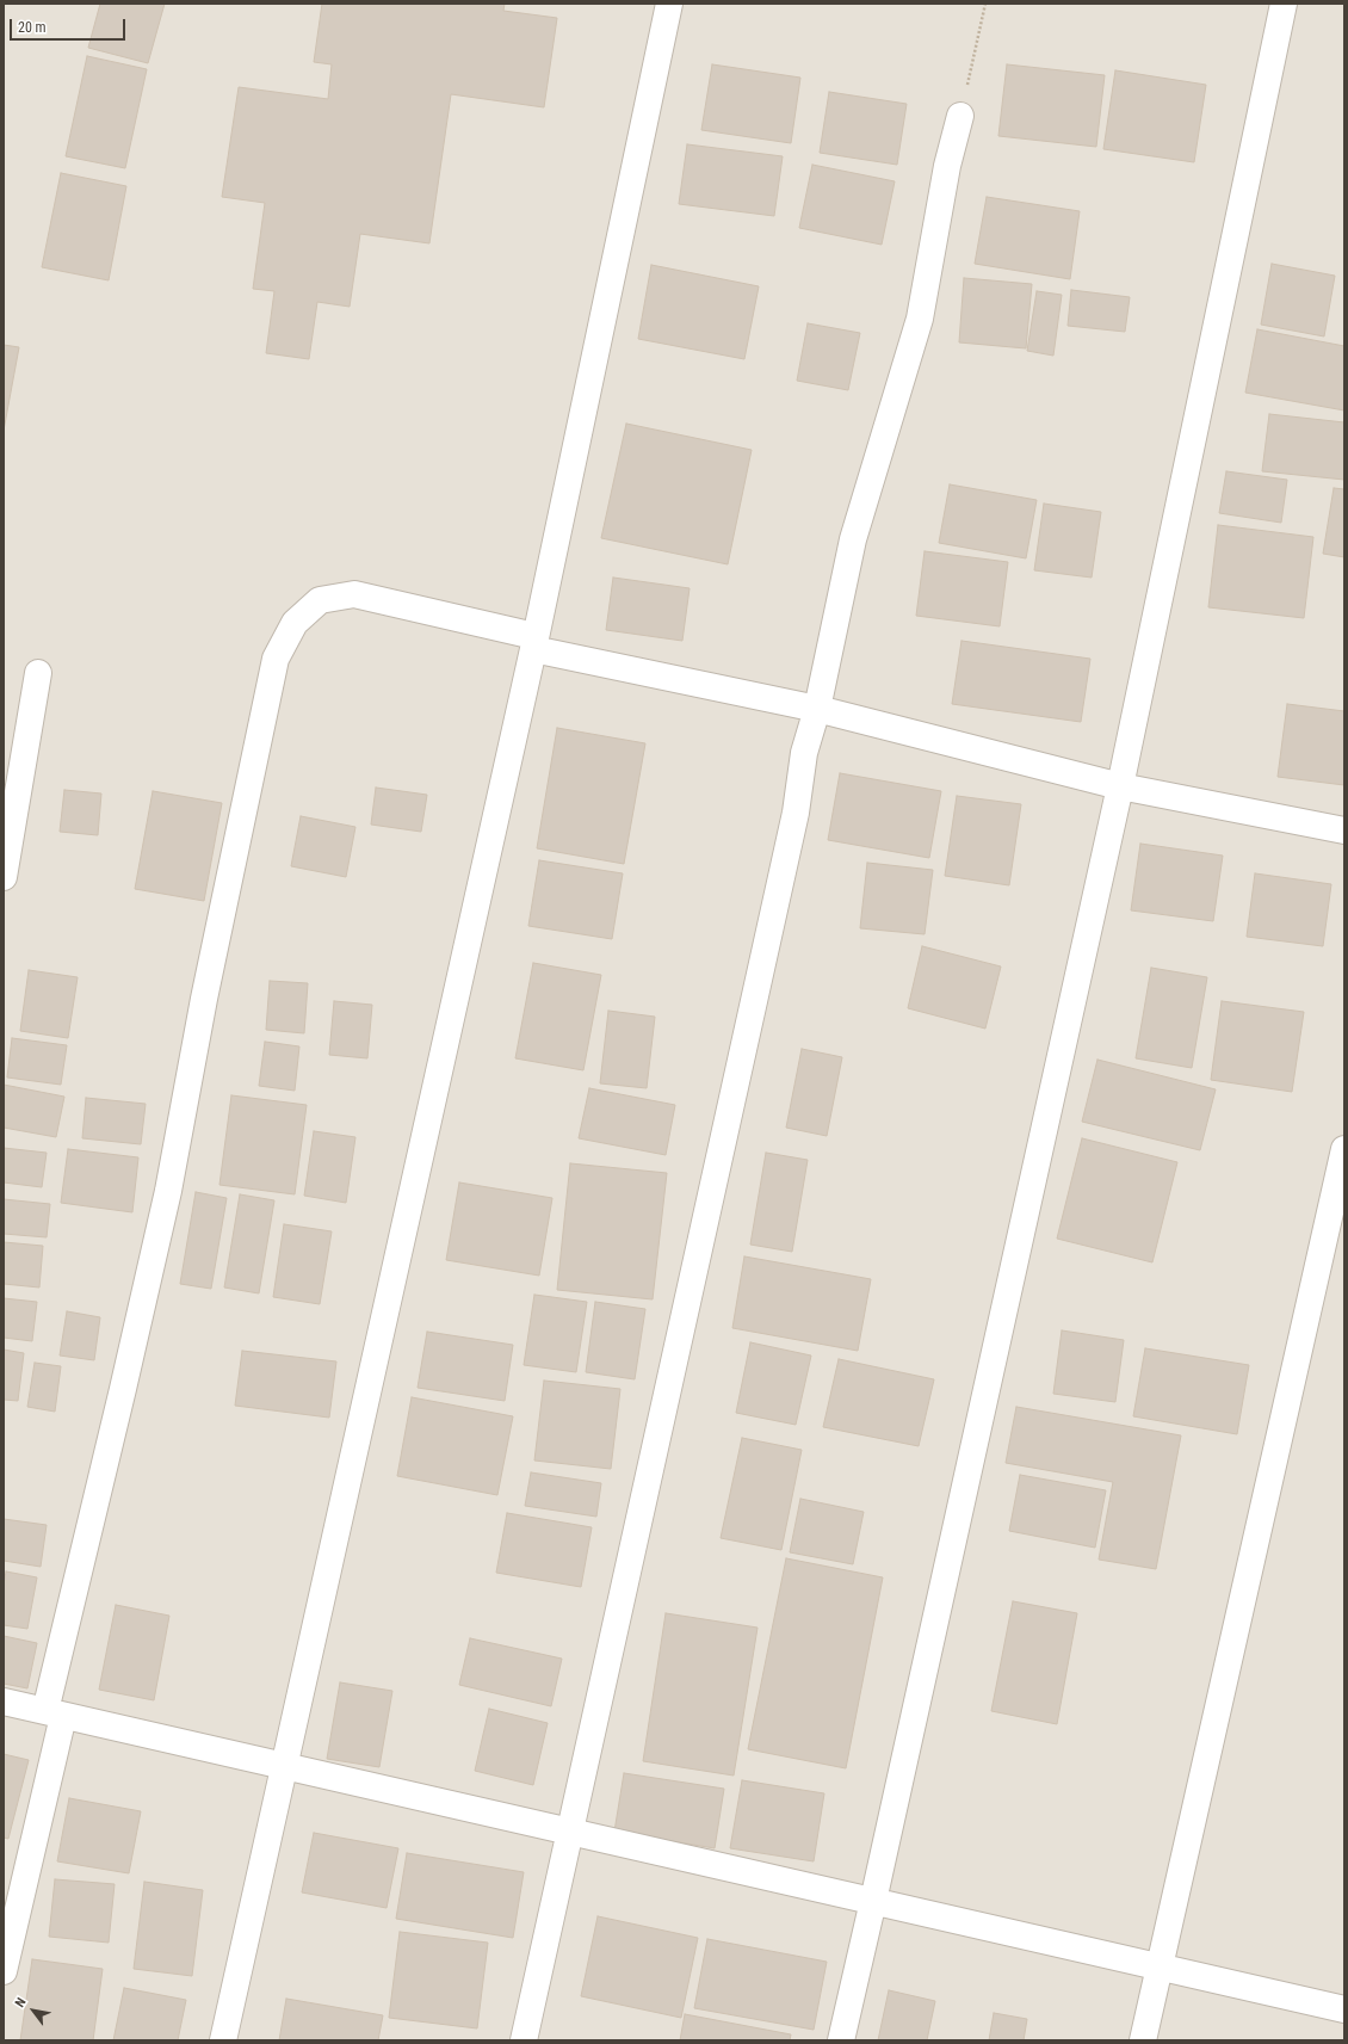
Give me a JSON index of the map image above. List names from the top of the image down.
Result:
{
  "scale_bar": "20 m",
  "north": "top left"
}
